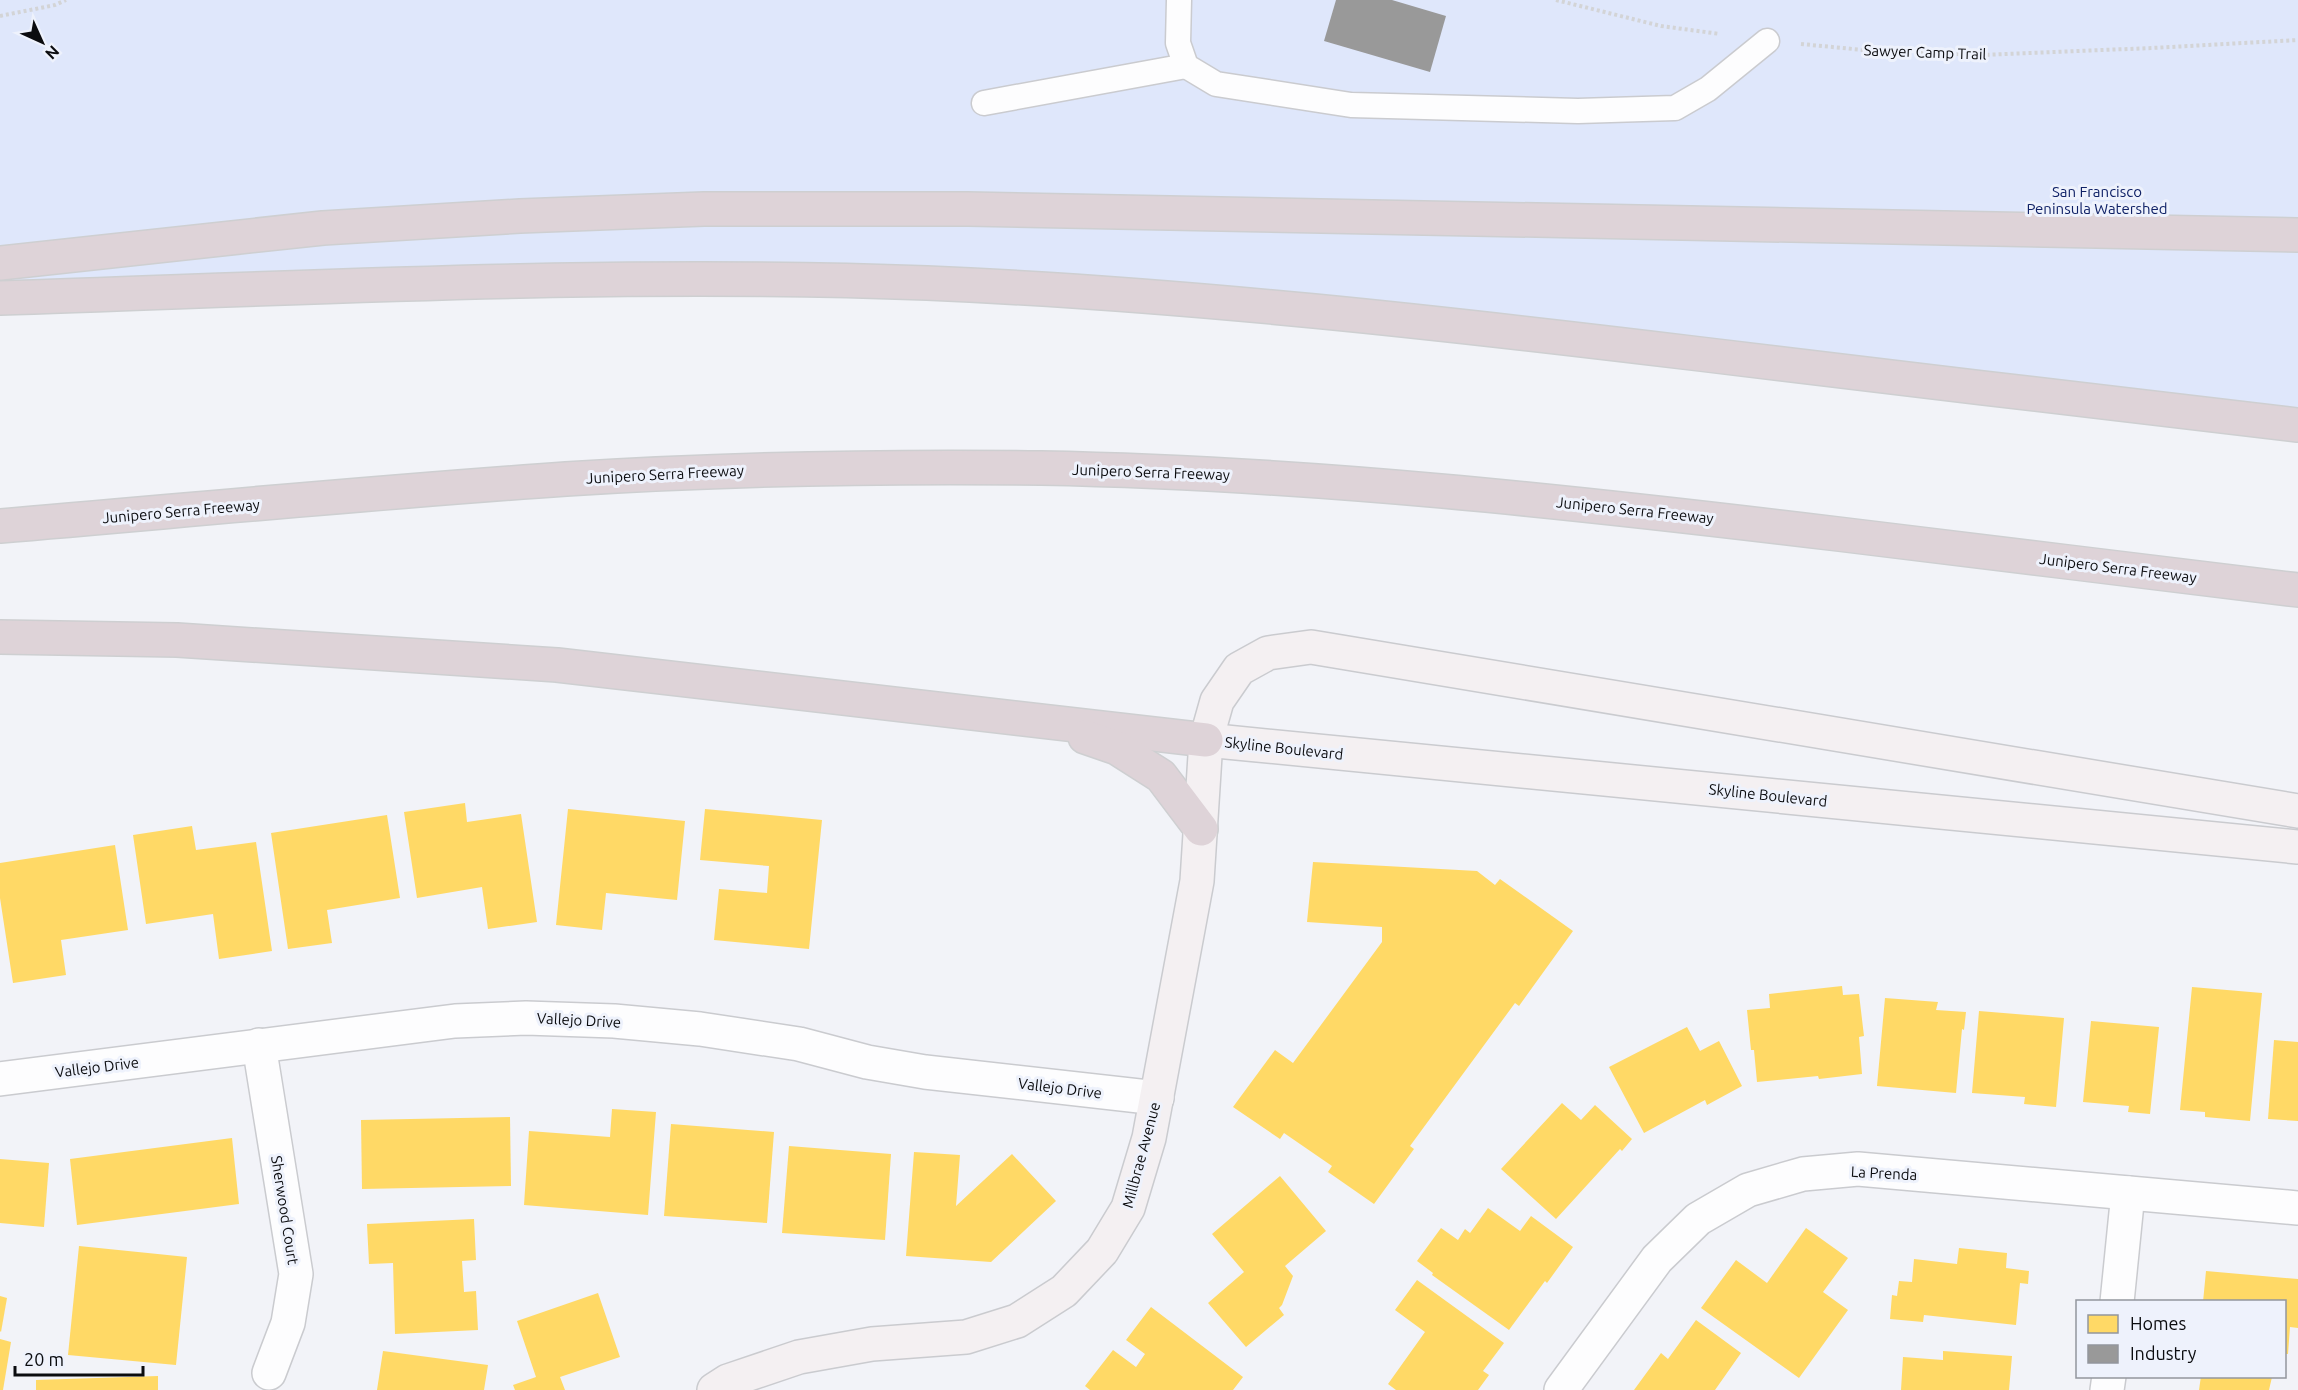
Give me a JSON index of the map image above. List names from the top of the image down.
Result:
{
  "streets": {
    "highway": ["Junipero Serra Freeway"],
    "street": [
      "Skyline Boulevard",
      "Vallejo Drive",
      "Millbrae Avenue",
      "La Prenda",
      "Sherwood Court"
    ],
    "path": ["Sawyer Camp Trail"]
  },
  "crossings": [
    ["Skyline Boulevard", "Millbrae Avenue"],
    ["Vallejo Drive", "Millbrae Avenue"],
    ["Vallejo Drive", "Sherwood Court"]
  ],
  "parks": ["San Francisco Peninsula Watershed"],
  "legend": ["Homes", "Industry"],
  "scale_bar": "20 m",
  "north": "bottom right"
}
